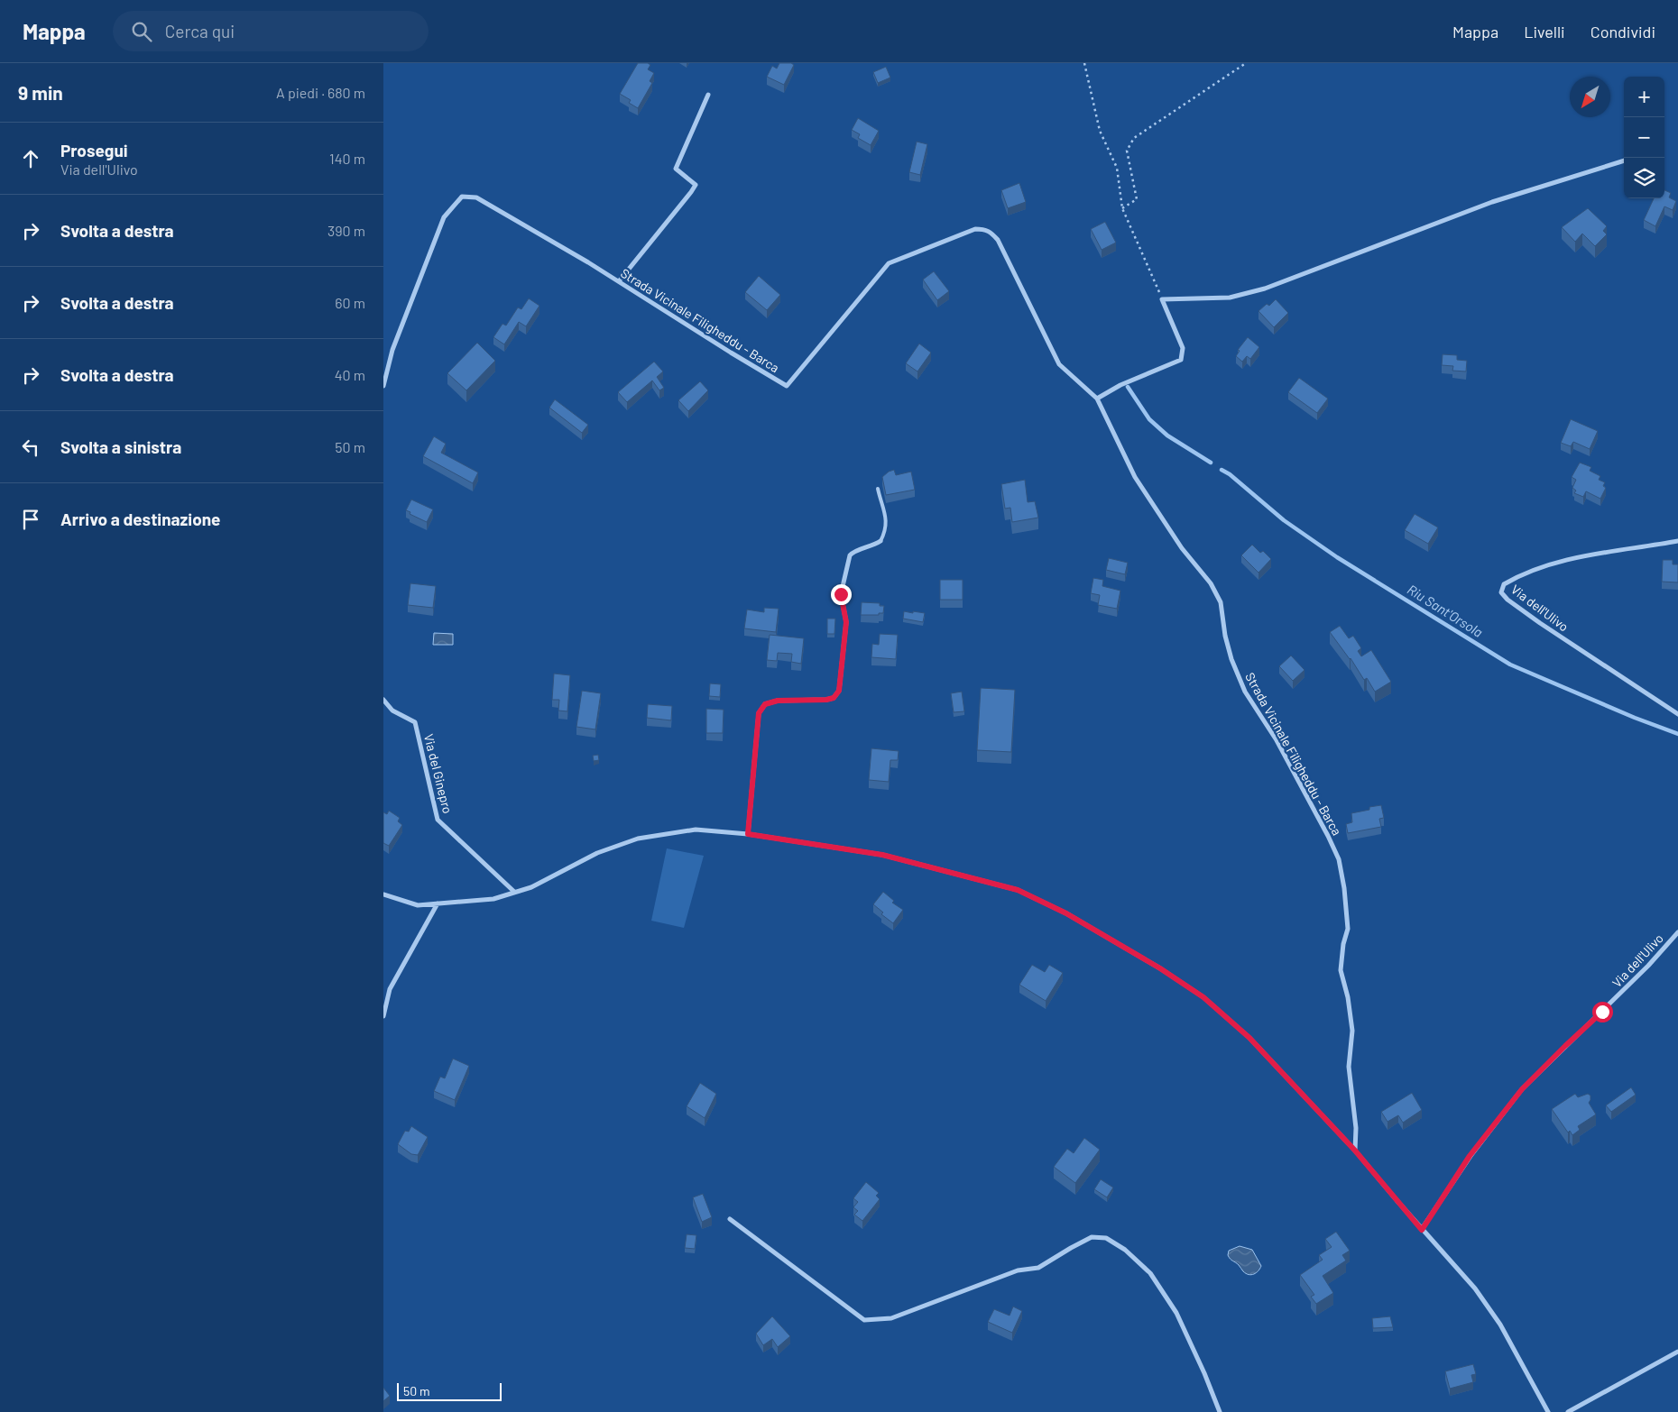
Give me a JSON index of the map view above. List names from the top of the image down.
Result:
{
  "streets": {
    "street": ["Strada Vicinale Filigheddu - Barca", "Via dell'Ulivo", "Via del Ginepro"]
  },
  "water": ["Riu Sant'Orsola"],
  "scale_bar": "50 m",
  "north": "bottom left",
  "page": {
    "header": "Mappa",
    "search": "Cerca qui",
    "nav": ["Mappa", "Livelli", "Condividi"],
    "heading": ["9 min", "A piedi · 680 m"],
    "map_buttons": ["+", "−"],
    "list": [
      ["Prosegui", "Via dell'Ulivo", "140 m"],
      ["Svolta a destra", "390 m"],
      ["Svolta a destra", "60 m"],
      ["Svolta a destra", "40 m"],
      ["Svolta a sinistra", "50 m"],
      "Arrivo a destinazione"
    ],
    "scale": "50 m"
  }
}
